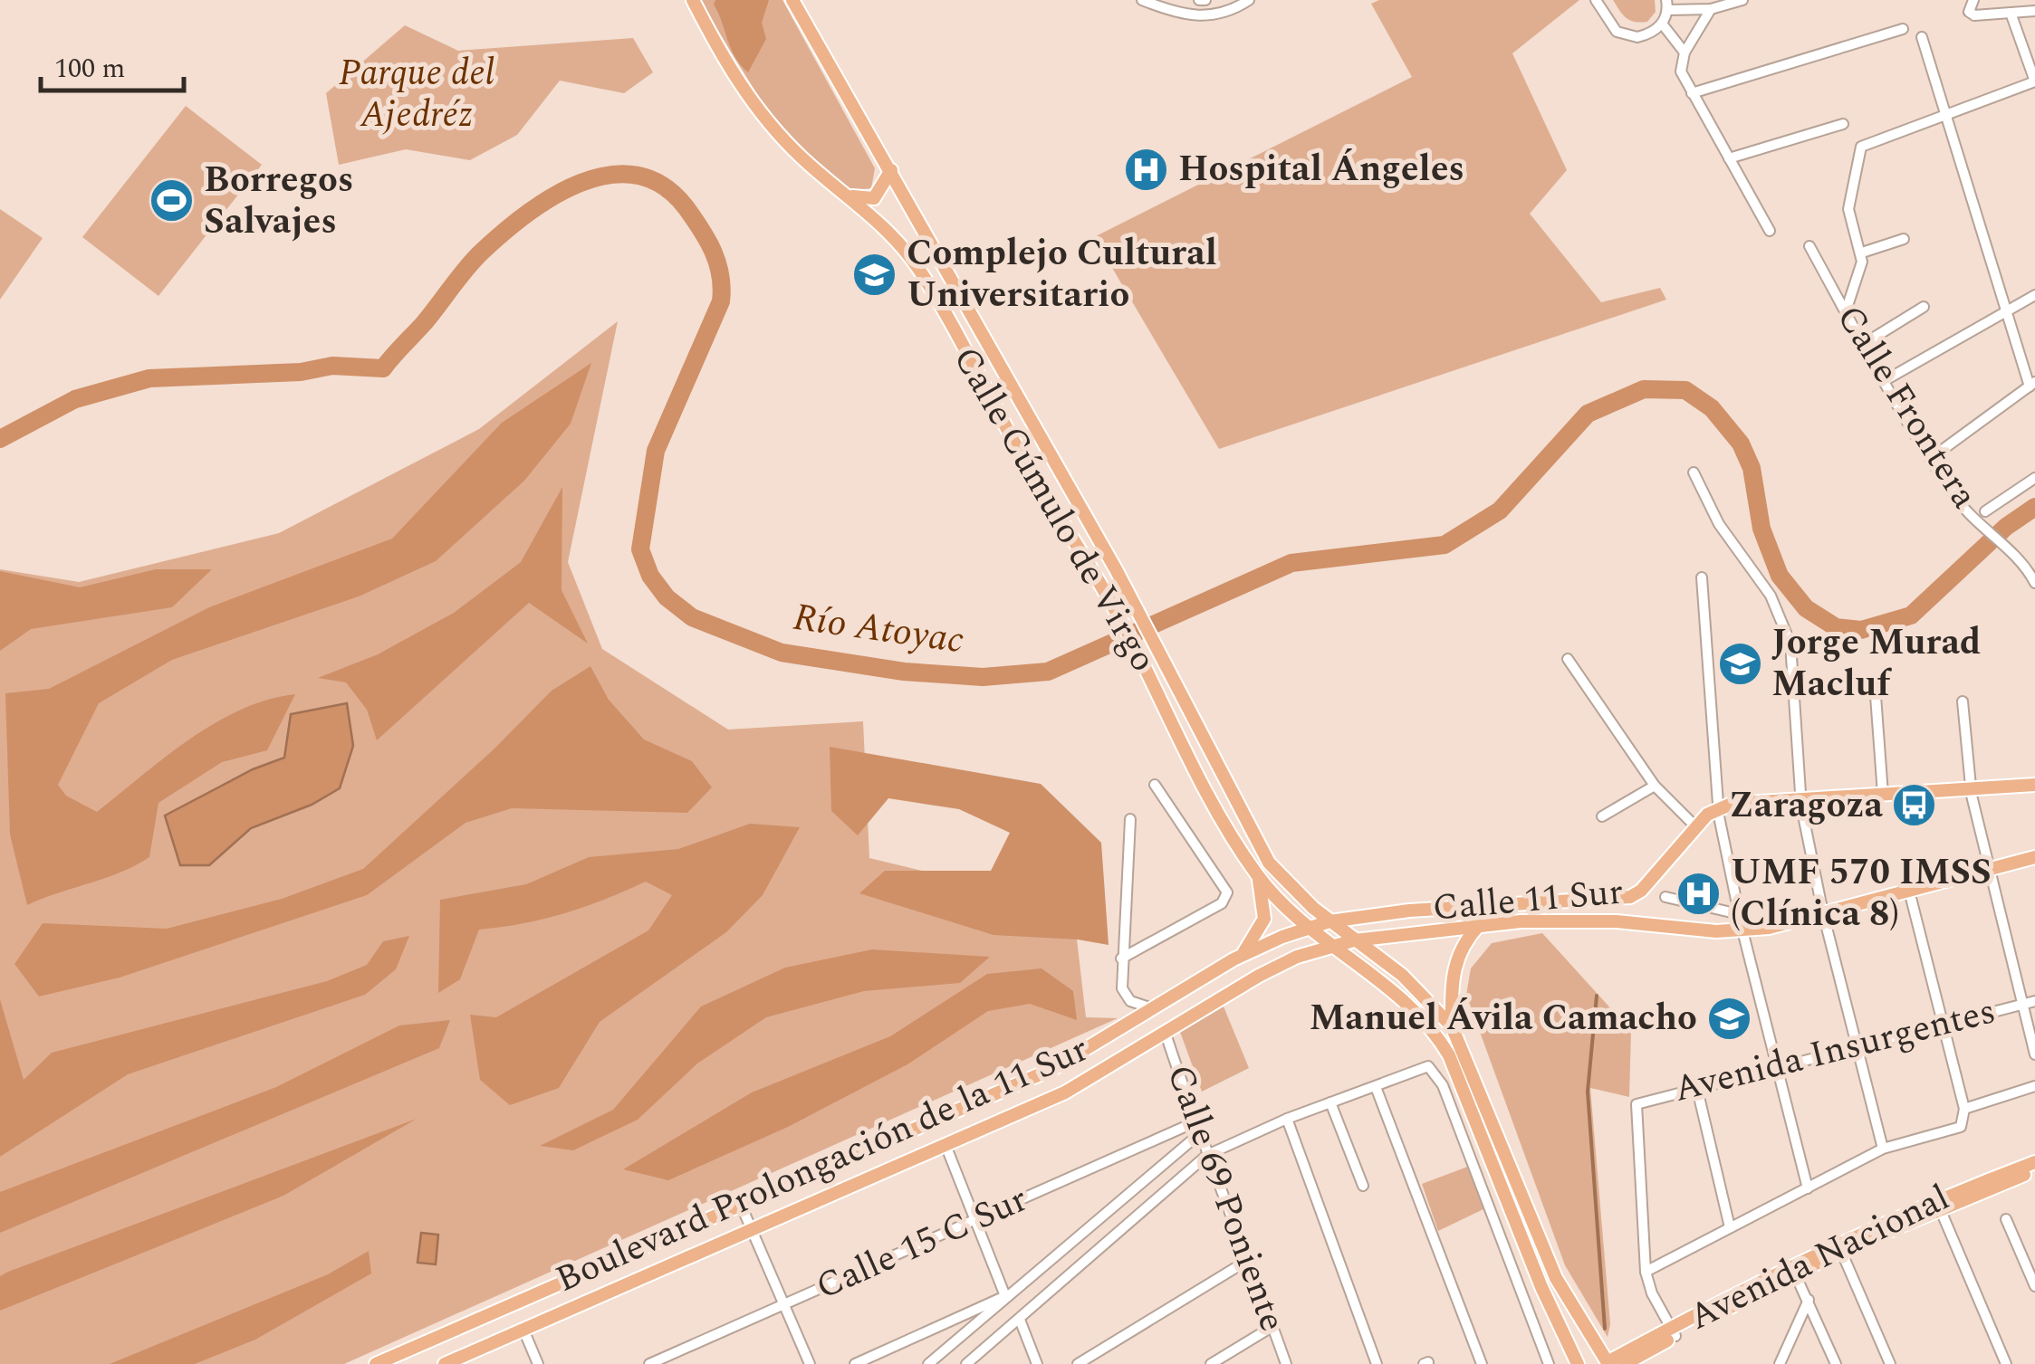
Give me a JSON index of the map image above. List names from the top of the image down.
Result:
{
  "streets": {
    "main road": [
      "Calle Cúmulo de Virgo",
      "Calle 11 Sur",
      "Boulevard Prolongación de la 11 Sur",
      "Avenida Nacional"
    ],
    "street": [
      "Calle Frontera",
      "Avenida Insurgentes",
      "Calle 69 Poniente",
      "Calle 15 C Sur"
    ]
  },
  "crossings": [
    ["Calle Cúmulo de Virgo", "Calle 11 Sur"],
    ["Calle Cúmulo de Virgo", "Boulevard Prolongación de la 11 Sur"],
    ["Calle 11 Sur", "Boulevard Prolongación de la 11 Sur"],
    ["Boulevard Prolongación de la 11 Sur", "Calle 69 Poniente"],
    ["Calle 69 Poniente", "Calle 15 C Sur"]
  ],
  "water": ["Río Atoyac"],
  "parks": ["Parque del Ajedréz"],
  "places": {
    "hospital": ["Hospital Ángeles", "UMF 570 IMSS (Clínica 8)"],
    "sports": ["Borregos Salvajes"],
    "school or university": ["Complejo Cultural Universitario", "Jorge Murad Macluf", "Manuel Ávila Camacho"],
    "bus stop": ["Zaragoza"]
  },
  "scale_bar": "100 m"
}
